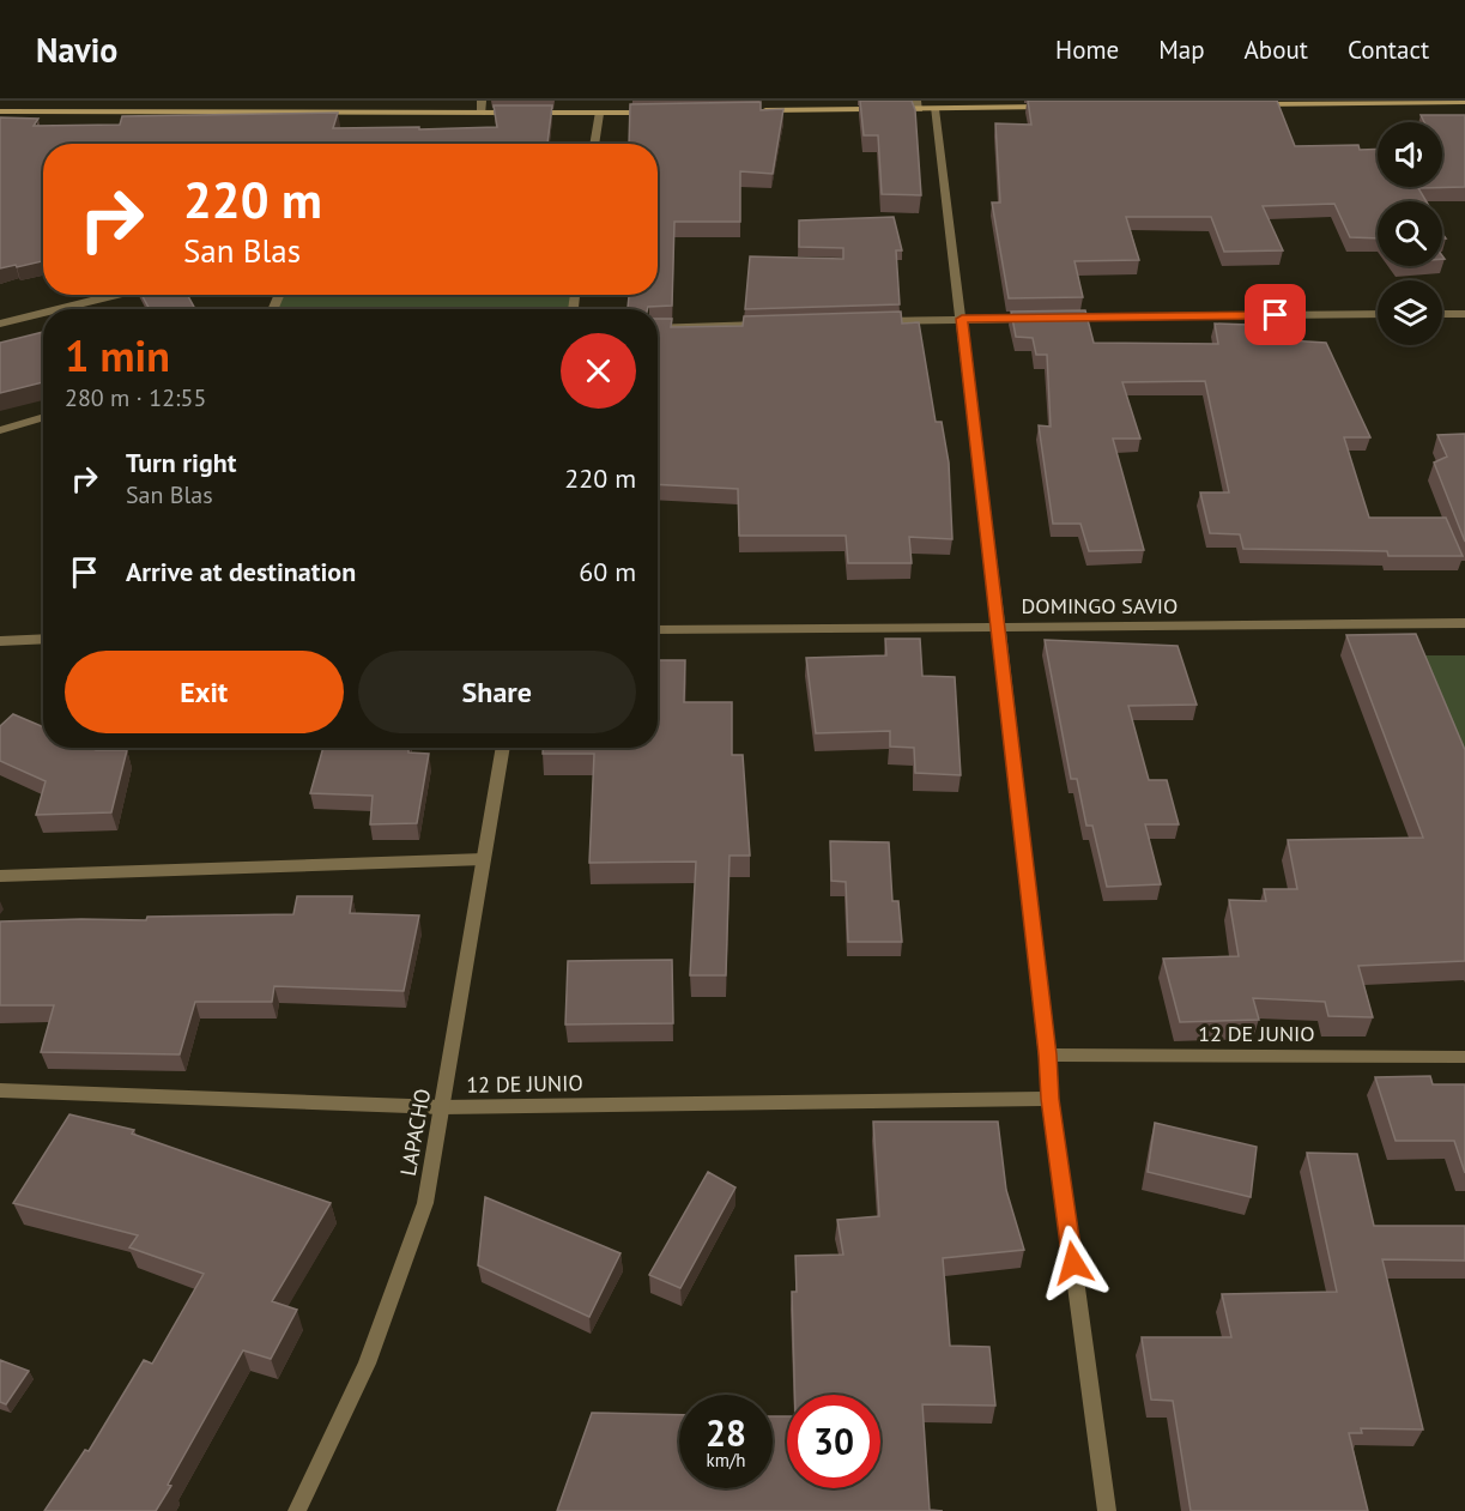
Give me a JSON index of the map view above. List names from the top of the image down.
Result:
{
  "streets": {
    "street": ["DOMINGO SAVIO", "12 DE JUNIO", "LAPACHO"]
  },
  "crossings": [
    ["12 DE JUNIO", "LAPACHO"]
  ],
  "page": {
    "header": "Navio",
    "nav": [
      "Home",
      "Map",
      "About",
      "Contact"
    ],
    "turn": ["220 m", "San Blas"],
    "heading": ["1 min", "280 m · 12:55"],
    "list": [
      {
        "name": "Turn right",
        "note": "San Blas",
        "value": "220 m"
      },
      {
        "name": "Arrive at destination",
        "value": "60 m"
      }
    ],
    "buttons": ["Exit", "Share"],
    "speed": "28 km/h",
    "limit": "30"
  }
}
